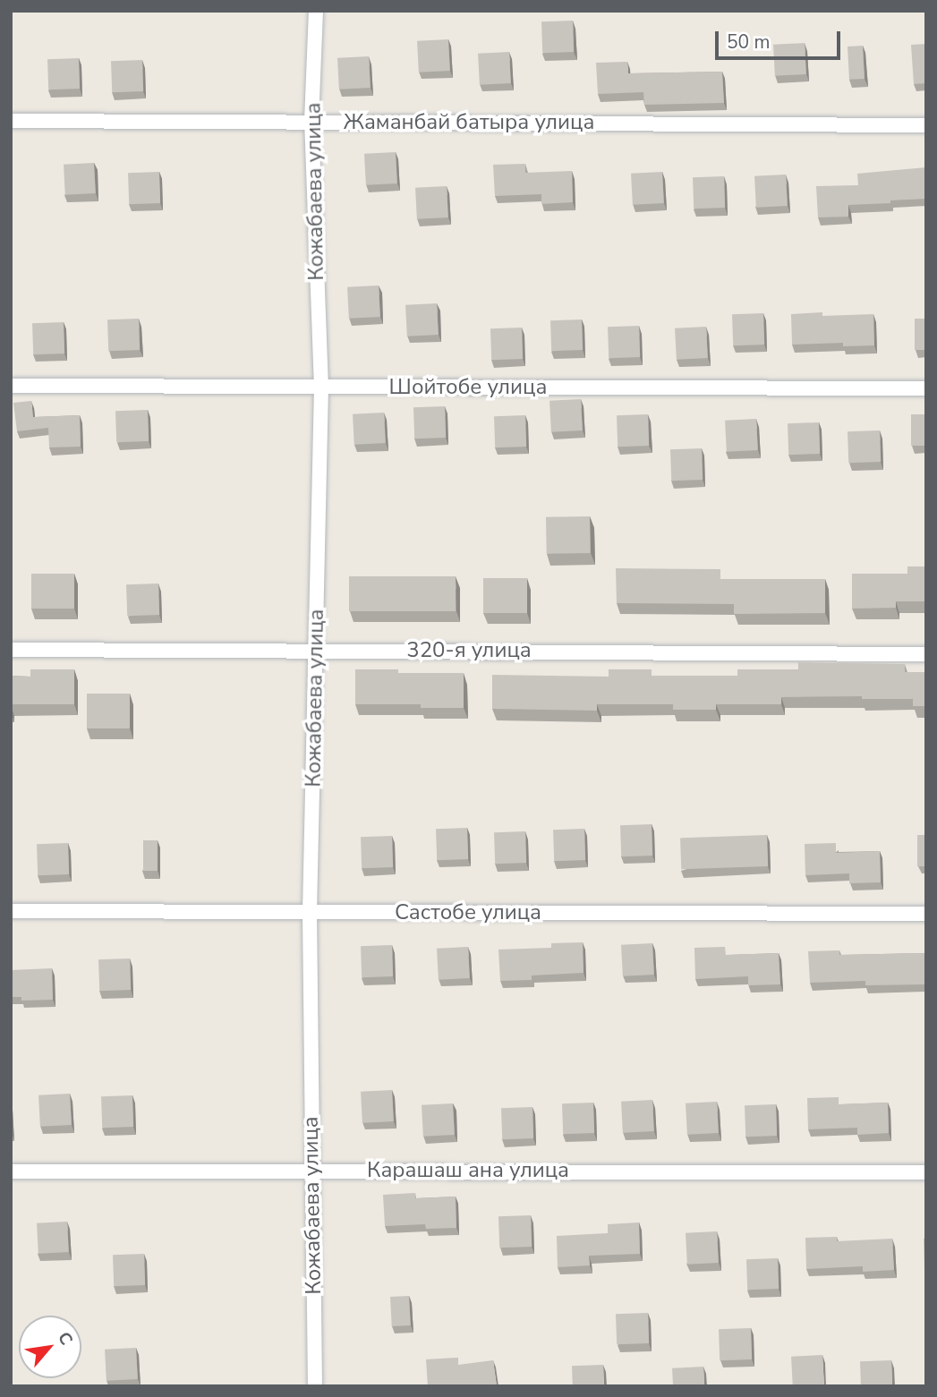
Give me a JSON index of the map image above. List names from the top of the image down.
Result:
{
  "streets": {
    "street": [
      "Жаманбай батыра улица",
      "Кожабаева улица",
      "Шойтобе улица",
      "320-я улица",
      "Састобе улица",
      "Карашаш ана улица"
    ]
  },
  "crossings": [
    ["Жаманбай батыра улица", "Кожабаева улица"],
    ["Кожабаева улица", "Шойтобе улица"],
    ["Кожабаева улица", "320-я улица"],
    ["Кожабаева улица", "Састобе улица"],
    ["Кожабаева улица", "Карашаш ана улица"]
  ],
  "scale_bar": "50 m",
  "north": "top right"
}
